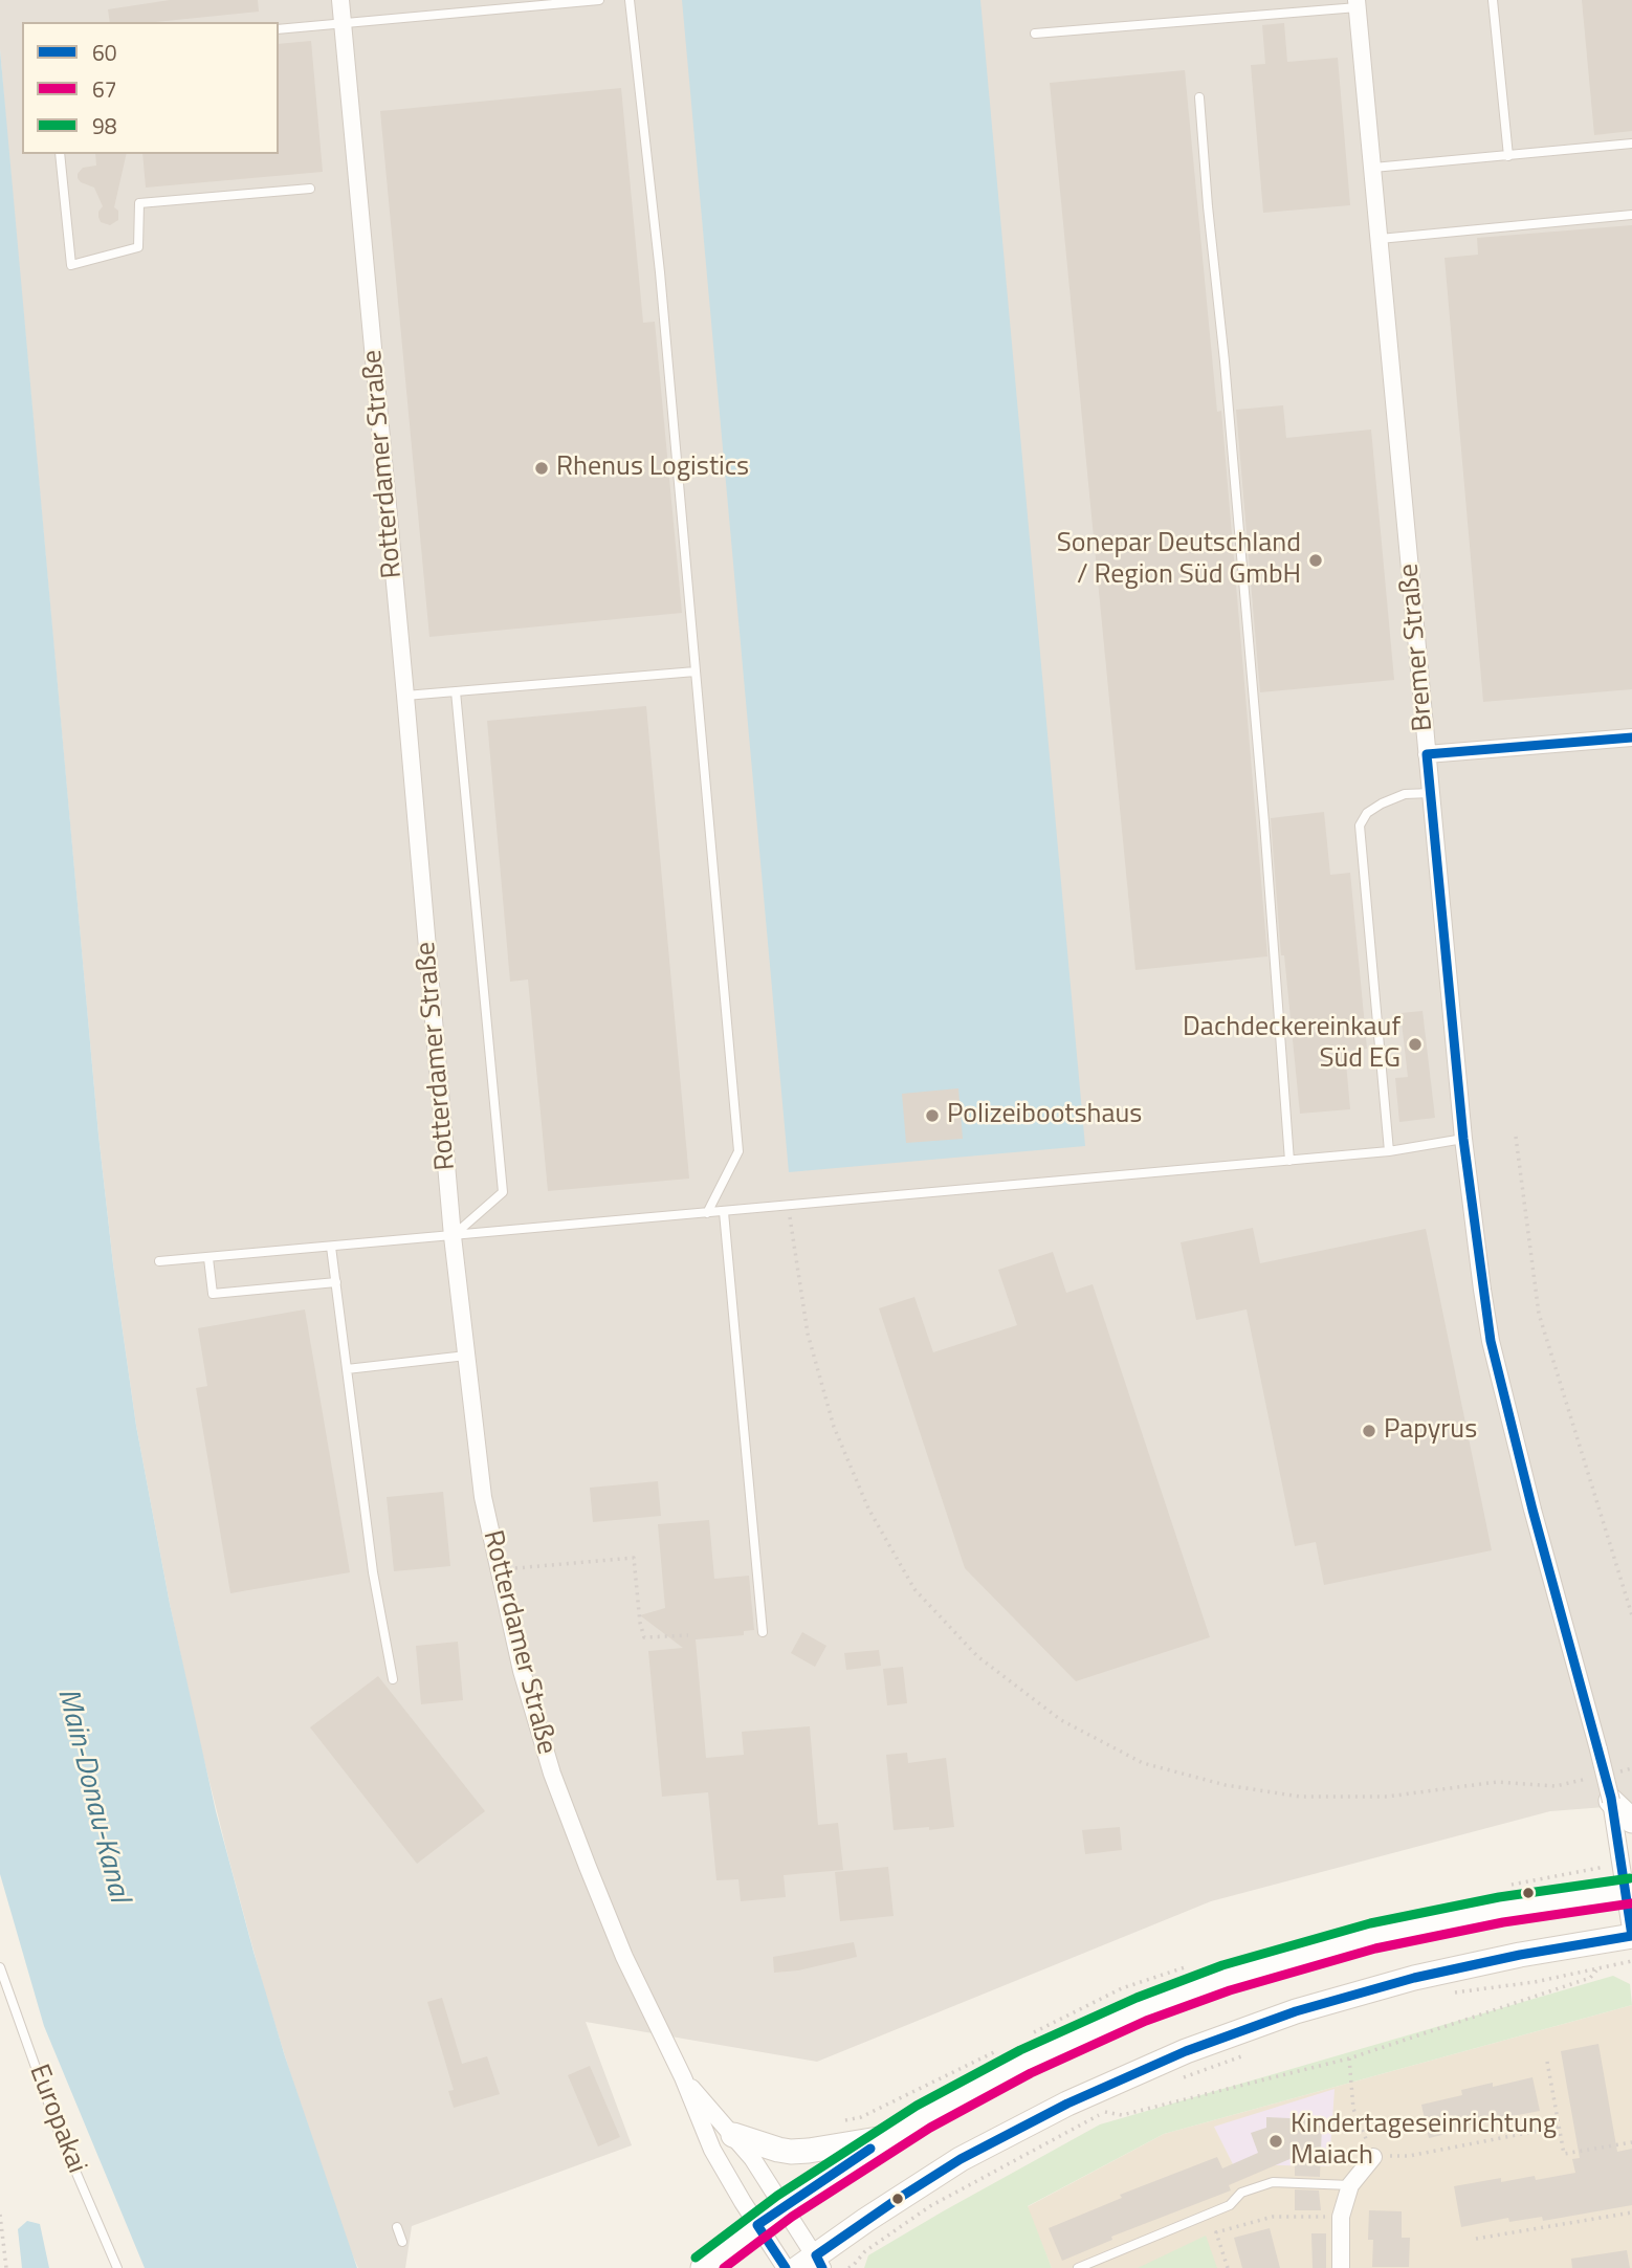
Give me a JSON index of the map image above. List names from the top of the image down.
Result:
{
  "streets": {
    "street": ["Rotterdamer Straße", "Bremer Straße"],
    "lane": ["Europakai"]
  },
  "water": ["Main-Donau-Kanal"],
  "places": [
    "Rhenus Logistics",
    "Sonepar Deutschland / Region Süd GmbH",
    "Dachdeckereinkauf Süd EG",
    "Polizeibootshaus",
    "Papyrus",
    "Kindertageseinrichtung Maiach"
  ],
  "lines": ["transit line 60", "transit line 98", "transit line 67"],
  "legend": ["60", "67", "98"]
}
